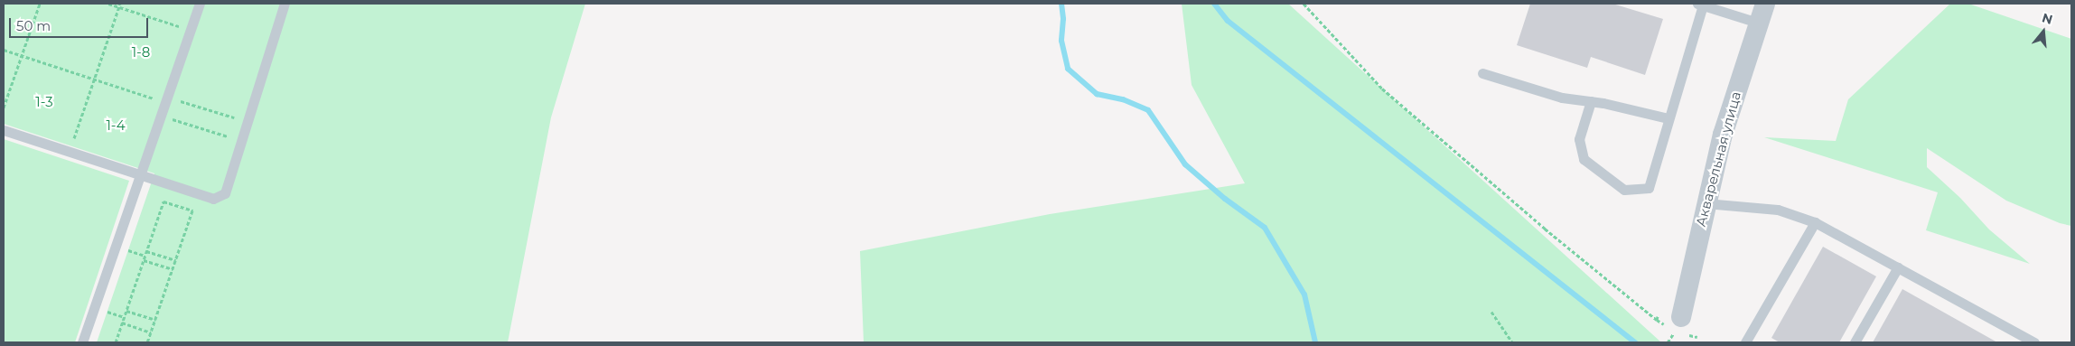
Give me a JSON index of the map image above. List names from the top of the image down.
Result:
{
  "streets": {
    "street": ["Акварельная улица"]
  },
  "parks": ["1-8", "1-3", "1-4"],
  "scale_bar": "50 m",
  "north": "top"
}
